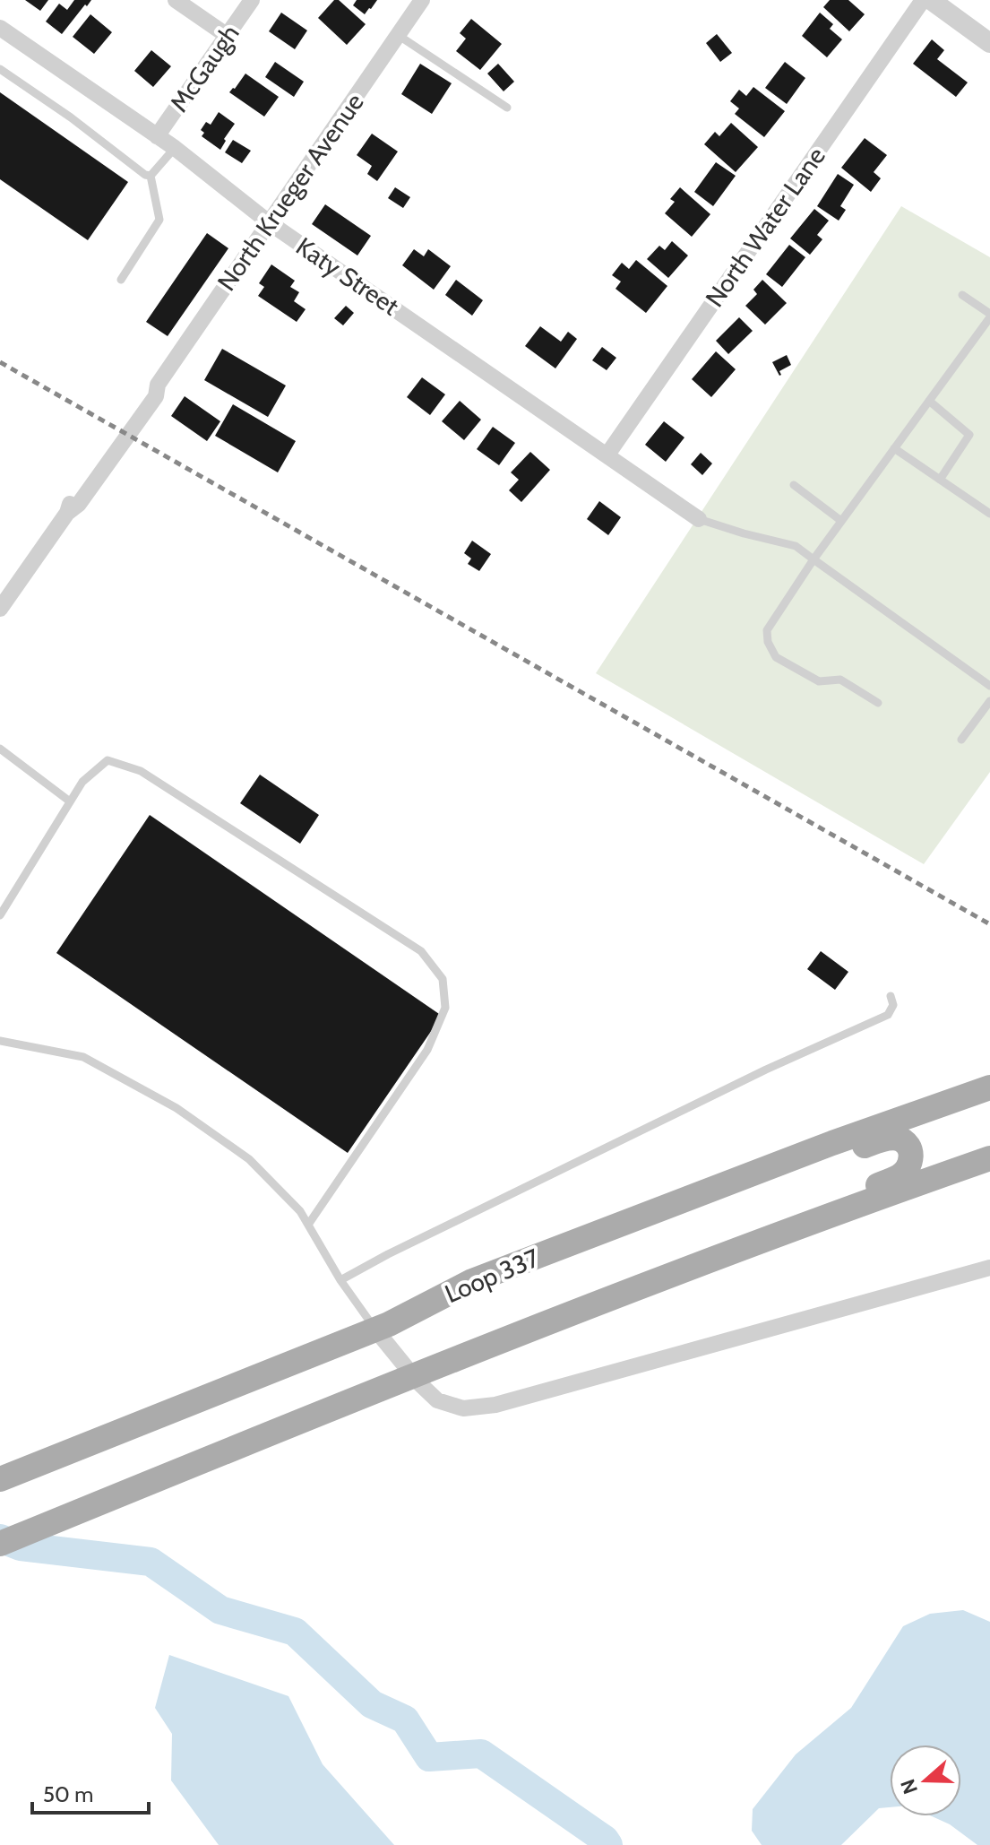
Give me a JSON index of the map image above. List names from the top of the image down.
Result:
{
  "streets": {
    "main road": ["Loop 337"],
    "street": [
      "McGaugh",
      "North Krueger Avenue",
      "North Water Lane",
      "Katy Street"
    ]
  },
  "crossings": [
    ["McGaugh", "Katy Street"],
    ["North Krueger Avenue", "Katy Street"],
    ["North Water Lane", "Katy Street"]
  ],
  "scale_bar": "50 m",
  "north": "left"
}
